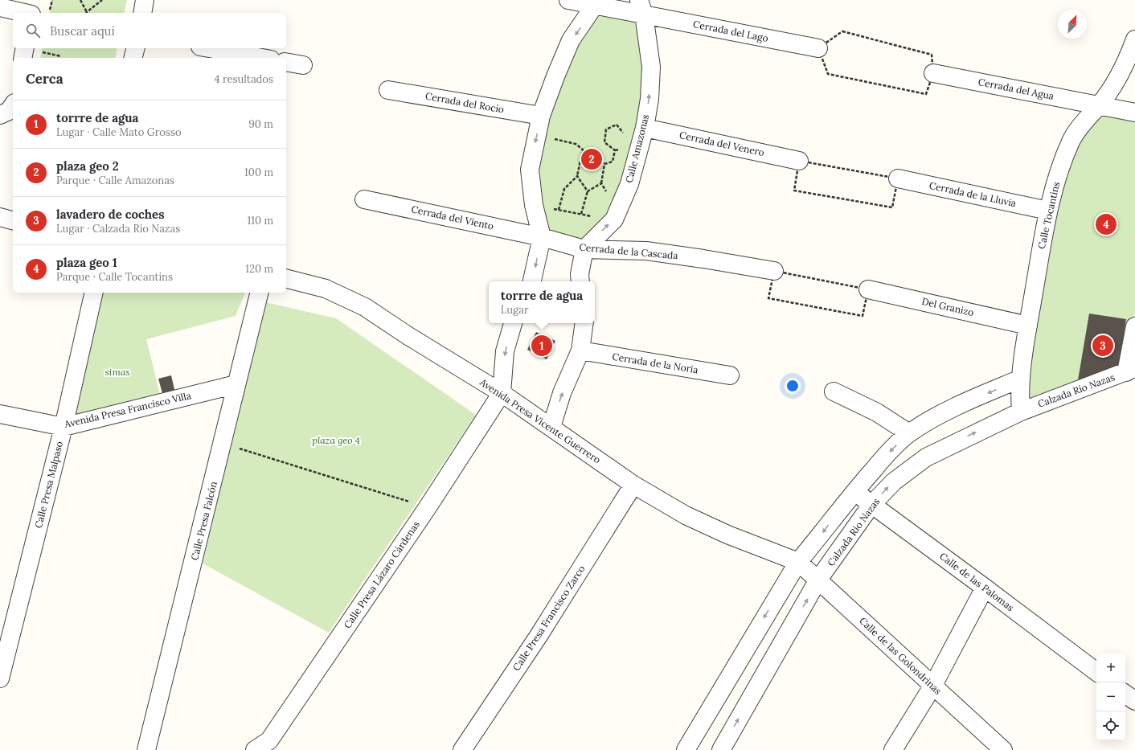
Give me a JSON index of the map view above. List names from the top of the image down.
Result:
{
  "streets": {
    "street": [
      "Cerrada del Lago",
      "Cerrada del Agua",
      "Cerrada del Rocío",
      "Cerrada del Venero",
      "Calle Amazonas",
      "Cerrada de la Lluvia",
      "Calle Tocantins",
      "Cerrada del Viento",
      "Cerrada de la Cascada",
      "Del Granizo",
      "Cerrada de la Noria",
      "Calzada Río Nazas",
      "Avenida Presa Francisco Villa",
      "Avenida Presa Vicente Guerrero",
      "Calle Presa Malpaso",
      "Calle Presa Falcón",
      "Calle Presa Lázaro Cárdenas",
      "Calle de las Palomas",
      "Calle Presa Francisco Zarco",
      "Calle de las Golondrinas"
    ]
  },
  "crossings": [
    ["Cerrada del Lago", "Calle Amazonas"],
    ["Cerrada del Agua", "Calle Tocantins"],
    ["Cerrada del Venero", "Calle Amazonas"],
    ["Calle Amazonas", "Cerrada de la Cascada"],
    ["Cerrada de la Lluvia", "Calle Tocantins"],
    ["Calle Tocantins", "Del Granizo"],
    ["Calle Tocantins", "Calzada Río Nazas"],
    ["Cerrada del Viento", "Cerrada de la Cascada"],
    ["Calzada Río Nazas", "Calle de las Palomas"],
    ["Calzada Río Nazas", "Calle de las Golondrinas"],
    ["Avenida Presa Francisco Villa", "Calle Presa Malpaso"],
    ["Avenida Presa Francisco Villa", "Calle Presa Falcón"],
    ["Avenida Presa Vicente Guerrero", "Calle Presa Lázaro Cárdenas"],
    ["Avenida Presa Vicente Guerrero", "Calle Presa Francisco Zarco"],
    ["Avenida Presa Vicente Guerrero", "Calle de las Golondrinas"]
  ],
  "parks": ["simas", "plaza geo 4"],
  "north": "top right",
  "page": {
    "search": "Buscar aquí",
    "heading": ["Cerca", "4 resultados"],
    "list": [
      {
        "mark": "1",
        "name": "torrre de agua",
        "note": "Lugar · Calle Mato Grosso",
        "value": "90 m"
      },
      {
        "mark": "2",
        "name": "plaza geo 2",
        "note": "Parque · Calle Amazonas",
        "value": "100 m"
      },
      {
        "mark": "3",
        "name": "lavadero de coches",
        "note": "Lugar · Calzada Río Nazas",
        "value": "110 m"
      },
      {
        "mark": "4",
        "name": "plaza geo 1",
        "note": "Parque · Calle Tocantins",
        "value": "120 m"
      }
    ],
    "pins": [
      "2",
      "4",
      "1",
      "3"
    ],
    "popup": ["torrre de agua", "Lugar"],
    "map_buttons": ["+", "−"]
  }
}
